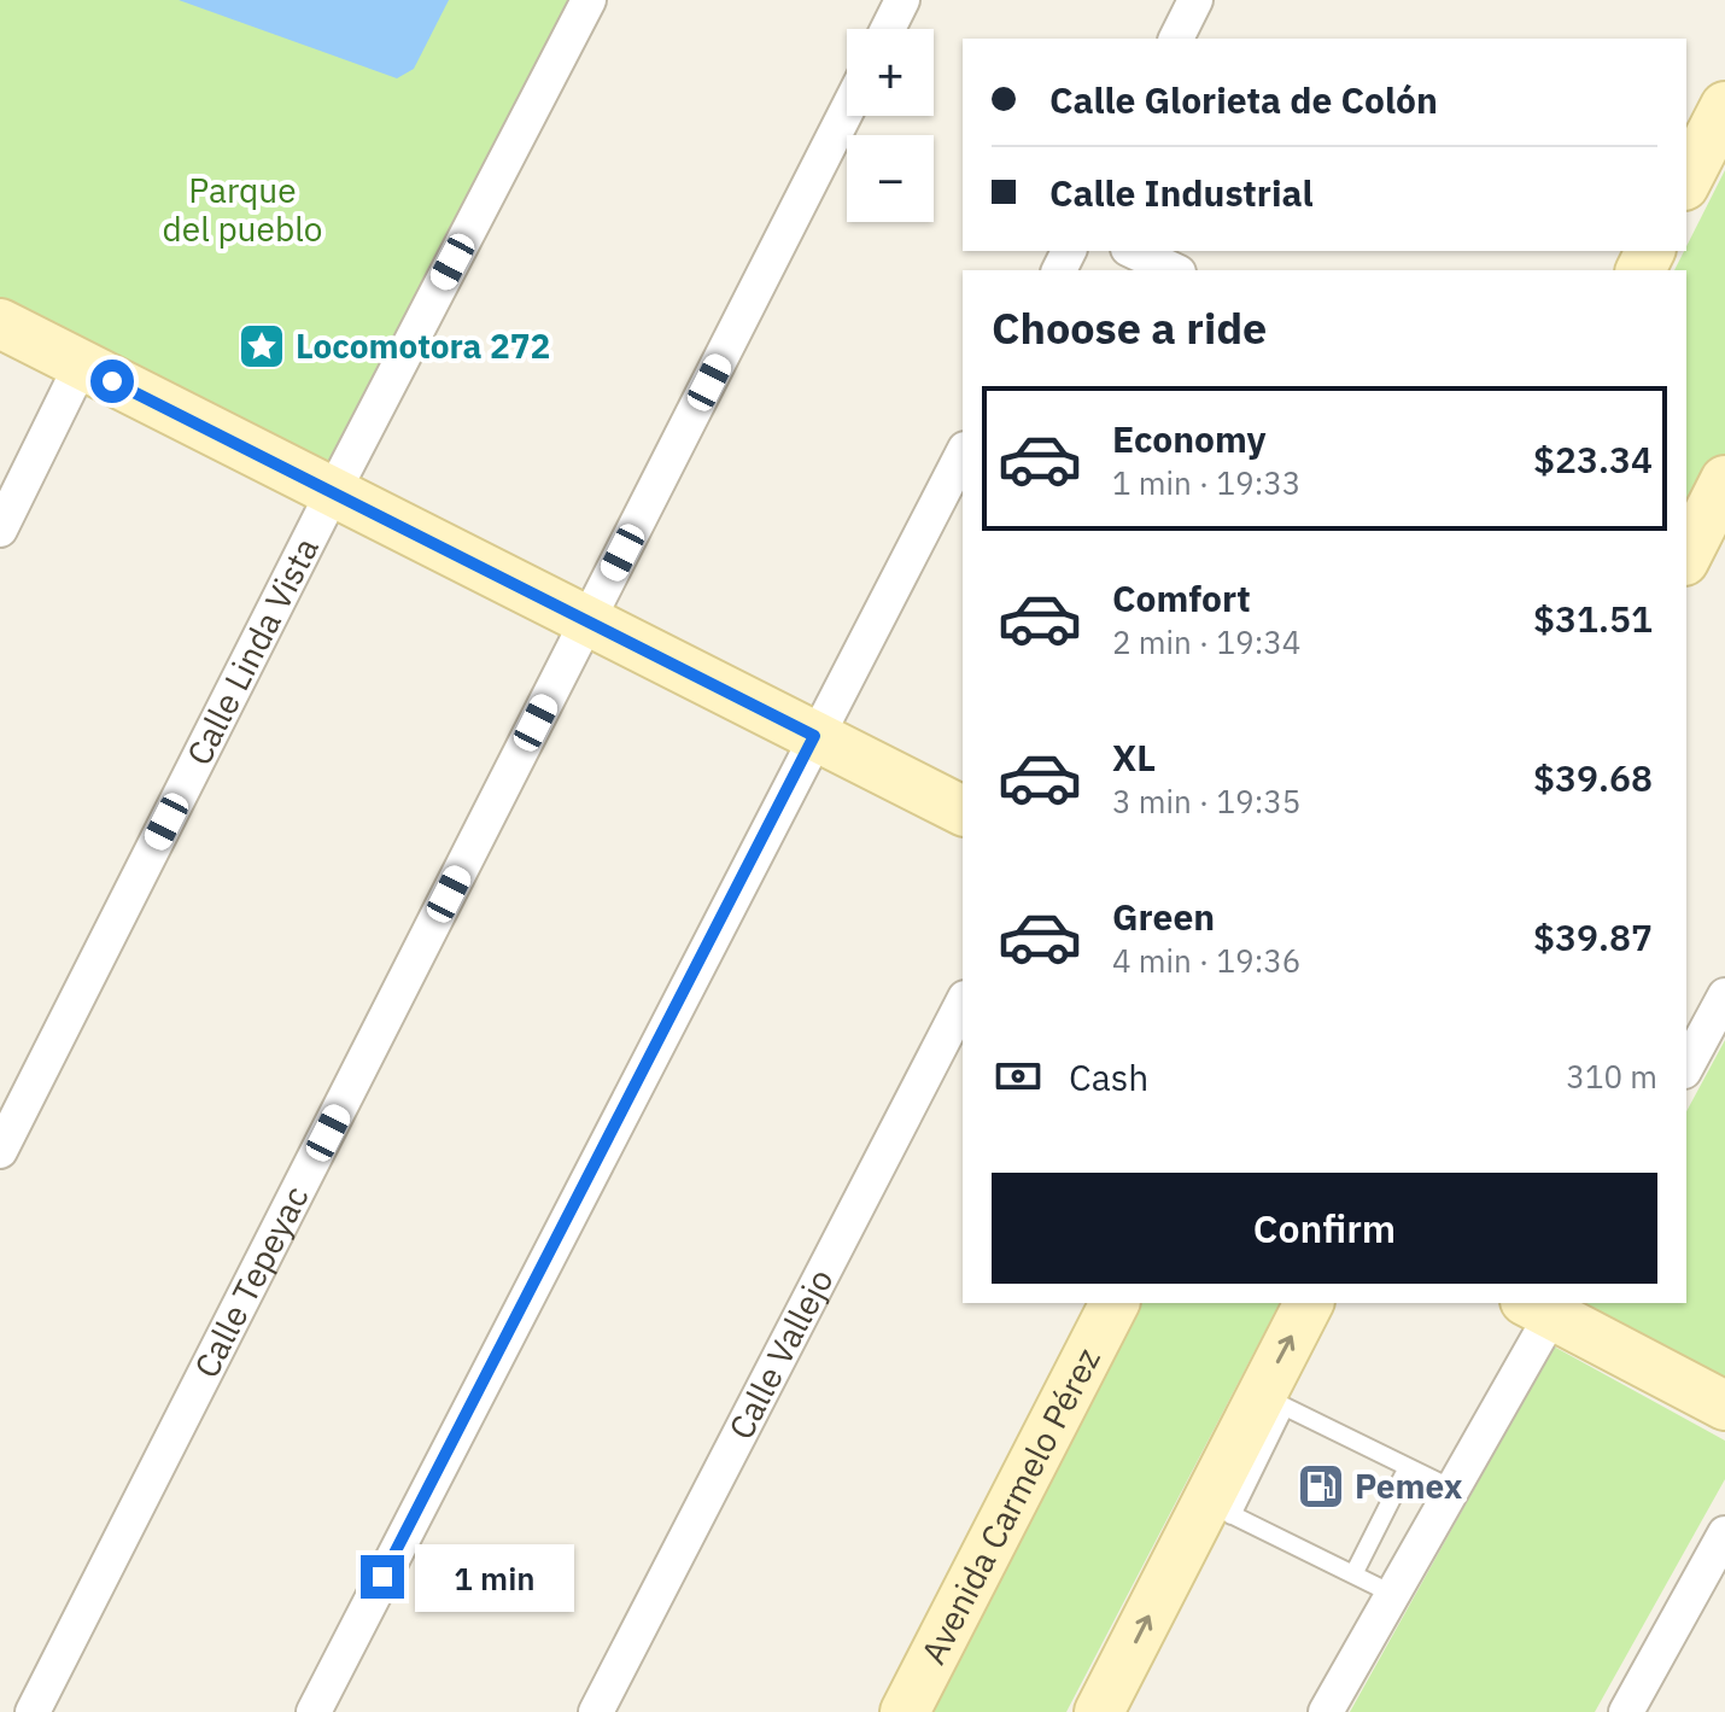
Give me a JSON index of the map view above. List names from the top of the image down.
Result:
{
  "streets": {
    "street": [
      "Calle Linda Vista",
      "Calle Tepeyac",
      "Calle Vallejo",
      "Avenida Carmelo Pérez"
    ]
  },
  "parks": ["Parque del pueblo"],
  "places": {
    "place": ["Locomotora 272"],
    "fuel station": ["Pemex"]
  },
  "page": {
    "map_buttons": ["+", "−"],
    "banner": ["Calle Glorieta de Colón", "Calle Industrial"],
    "heading": "Choose a ride",
    "list": [
      {
        "name": "Economy",
        "note": "1 min · 19:33",
        "value": "$23.34"
      },
      {
        "name": "Comfort",
        "note": "2 min · 19:34",
        "value": "$31.51"
      },
      {
        "name": "XL",
        "note": "3 min · 19:35",
        "value": "$39.68"
      },
      {
        "name": "Green",
        "note": "4 min · 19:36",
        "value": "$39.87"
      }
    ],
    "pay": ["Cash", "310 m"],
    "buttons": "Confirm",
    "bubble": "1 min"
  }
}
